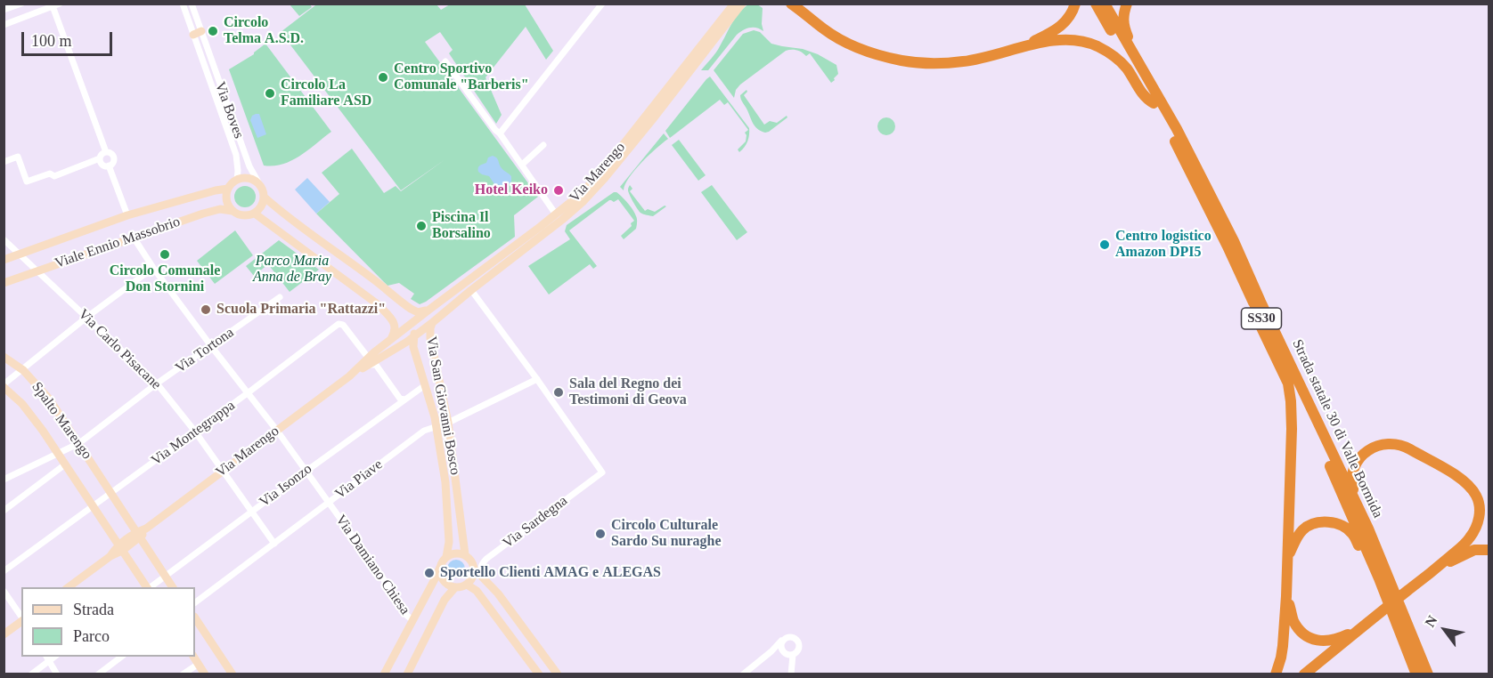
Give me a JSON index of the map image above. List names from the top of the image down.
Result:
{
  "streets": {
    "highway": ["SS30", "Strada statale 30 di Valle Bormida"],
    "main road": [
      "Via Marengo",
      "Viale Ennio Massobrio",
      "Via San Giovanni Bosco",
      "Spalto Marengo"
    ],
    "street": [
      "Via Boves",
      "Via Carlo Pisacane",
      "Via Tortona",
      "Via Montegrappa",
      "Via Piave",
      "Via Isonzo",
      "Via Sardegna",
      "Via Damiano Chiesa"
    ]
  },
  "crossings": [
    ["Via Boves", "Viale Ennio Massobrio"],
    ["Via Marengo", "Via Carlo Pisacane"],
    ["Via Marengo", "Via San Giovanni Bosco"],
    ["Via Marengo", "Spalto Marengo"],
    ["Via Marengo", "Via Montegrappa"],
    ["Via Marengo", "Via Damiano Chiesa"],
    ["Viale Ennio Massobrio", "Via Carlo Pisacane"],
    ["Viale Ennio Massobrio", "Via Damiano Chiesa"],
    ["Via Carlo Pisacane", "Via Tortona"],
    ["Via Carlo Pisacane", "Via Montegrappa"],
    ["Via Carlo Pisacane", "Via Piave"],
    ["Via Carlo Pisacane", "Via Isonzo"],
    ["Via Tortona", "Spalto Marengo"],
    ["Via Tortona", "Via Damiano Chiesa"],
    ["Via San Giovanni Bosco", "Via Piave"],
    ["Via San Giovanni Bosco", "Via Isonzo"],
    ["Via San Giovanni Bosco", "Via Sardegna"],
    ["Spalto Marengo", "Via Montegrappa"],
    ["Spalto Marengo", "Via Isonzo"],
    ["Via Montegrappa", "Via Damiano Chiesa"],
    ["Via Piave", "Via Sardegna"],
    ["Via Piave", "Via Damiano Chiesa"],
    ["Via Isonzo", "Via Damiano Chiesa"]
  ],
  "parks": ["Parco Maria Anna de Bray"],
  "places": [
    "Circolo Telma A.S.D.",
    "Centro Sportivo Comunale \"Barberis\"",
    "Circolo La Familiare ASD",
    "Hotel Keiko",
    "Piscina Il Borsalino",
    "Centro logistico Amazon DPI5",
    "Circolo Comunale Don Stornini",
    "Scuola Primaria \"Rattazzi\"",
    "Sala del Regno dei Testimoni di Geova",
    "Circolo Culturale Sardo Su nuraghe",
    "Sportello Clienti AMAG e ALEGAS"
  ],
  "legend": ["Strada", "Parco"],
  "scale_bar": "100 m",
  "north": "top left"
}
